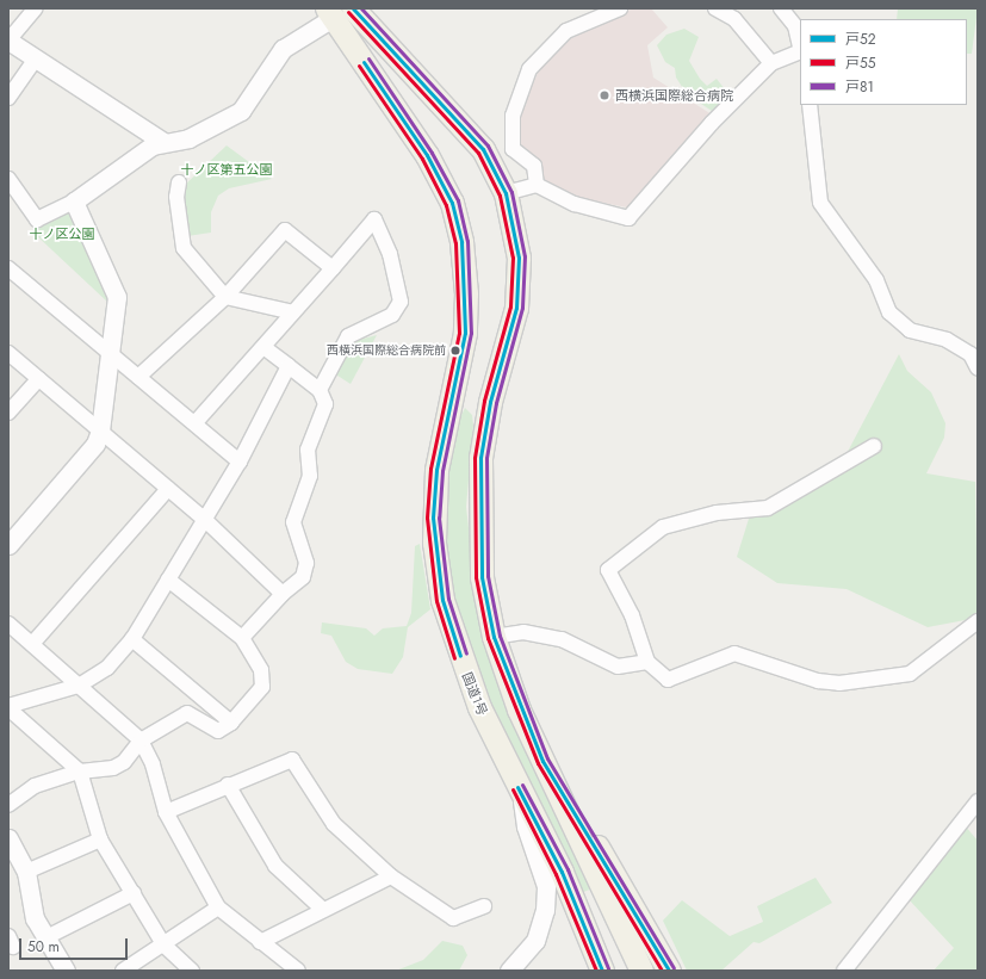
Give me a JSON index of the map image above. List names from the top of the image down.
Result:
{
  "streets": {
    "highway": ["国道1号"]
  },
  "parks": ["十ノ区第五公園", "十ノ区公園"],
  "places": ["西横浜国際総合病院", "西横浜国際総合病院前"],
  "lines": ["transit line 戸52", "transit line 戸81", "transit line 戸55"],
  "legend": ["戸52", "戸55", "戸81"],
  "scale_bar": "50 m"
}
